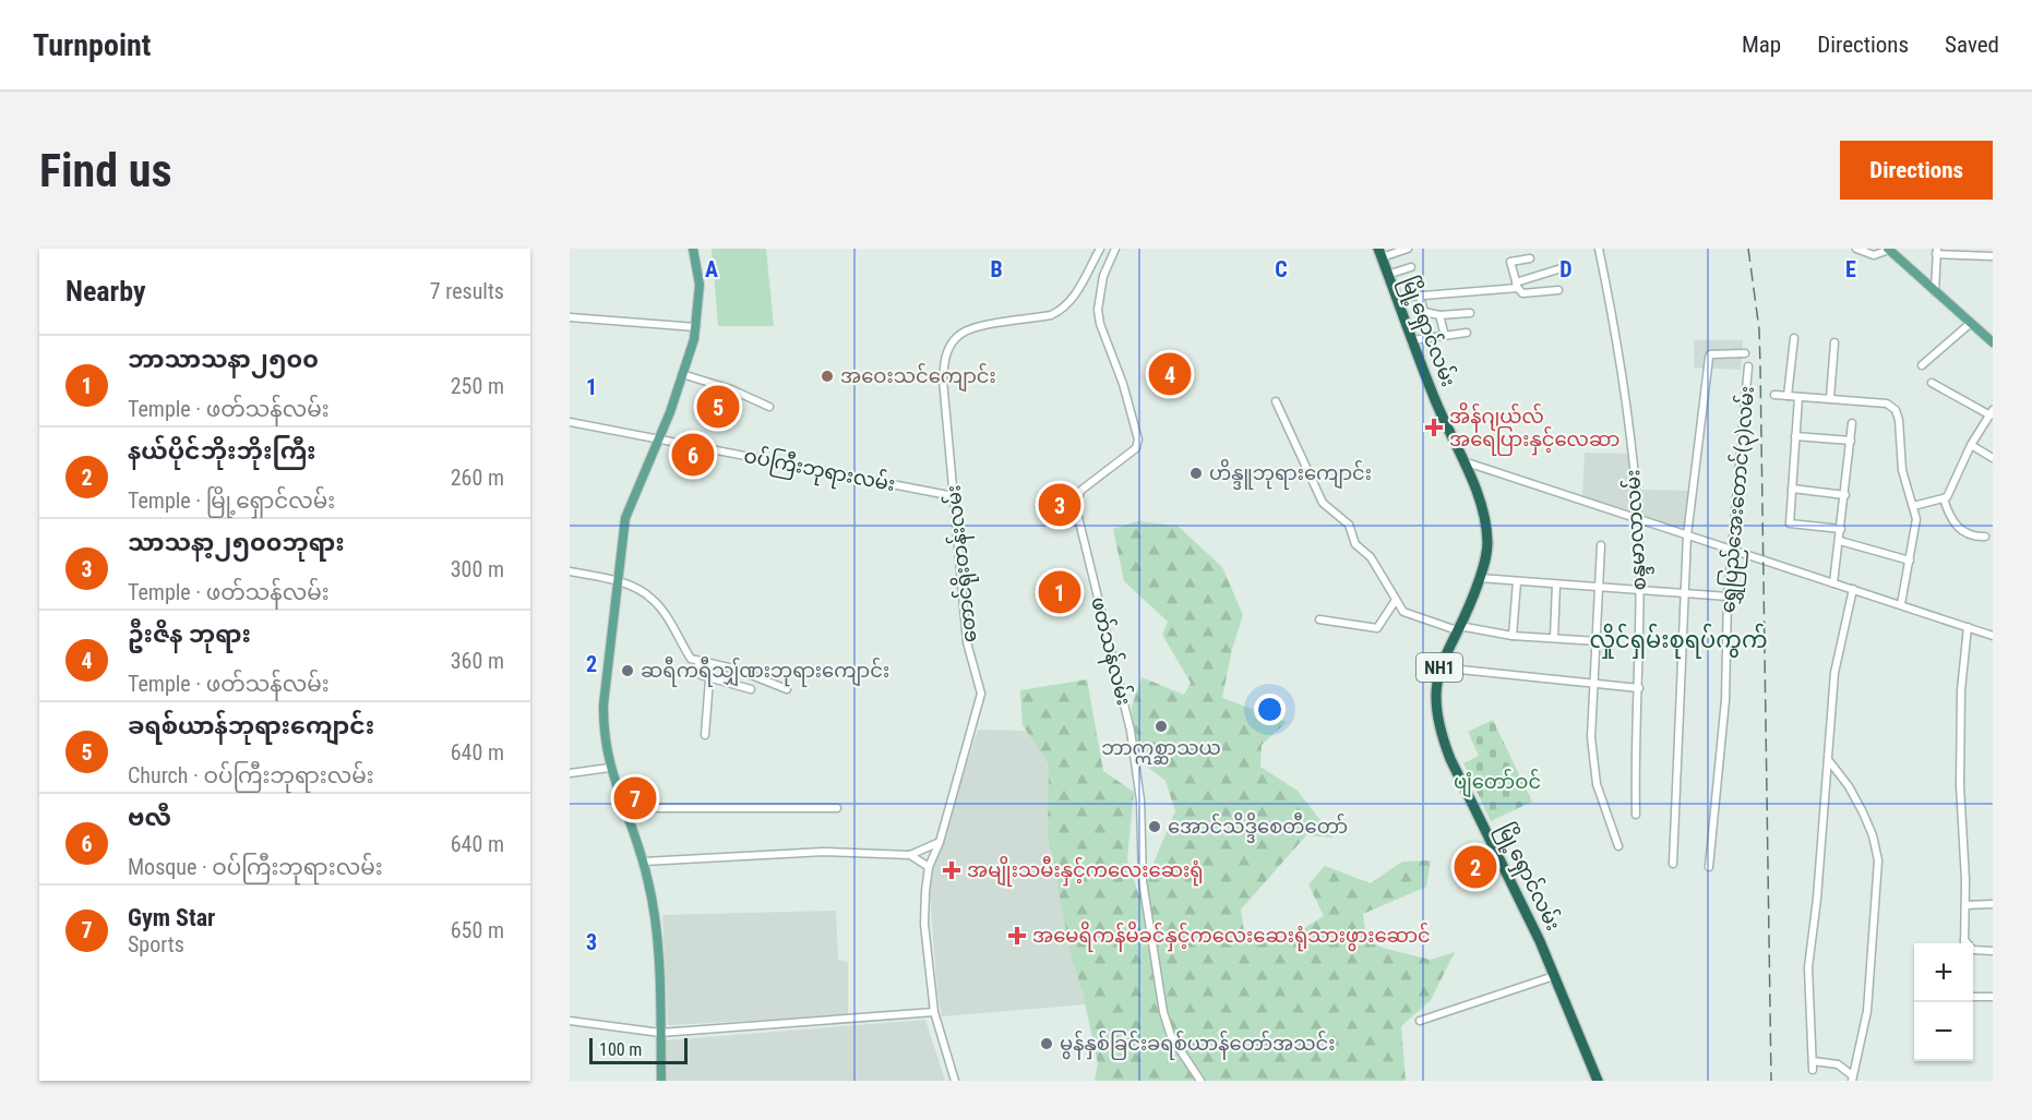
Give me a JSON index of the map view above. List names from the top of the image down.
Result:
{
  "streets": {
    "highway": ["မြို့ရှောင်လမ်း", "NH1"],
    "street": [
      "ဝပ်ကြီးဘုရားလမ်း",
      "ရွှေပြည်အေးတောင်(၃)လမ်း",
      "စန္ဒမာလာလမ်း",
      "တောင်ရိုးတန်းလမ်း",
      "ဖတ်သန်လမ်း"
    ]
  },
  "crossings": [
    ["ဝပ်ကြီးဘုရားလမ်း", "တောင်ရိုးတန်းလမ်း"]
  ],
  "districts": ["လှိုင်ရှမ်းစုရပ်ကွက်"],
  "parks": ["ပျံတော်ဝင်"],
  "places": {
    "other": [
      "အဝေးသင်ကျောင်း",
      "ဟိန္ဒူဘုရားကျောင်း",
      "ဆရီကရီသျှ်ဏးဘုရားကျောင်း",
      "ဘာဣစ္ဆာသယ",
      "အောင်သိဒ္ဒိစေတီတော်",
      "မွန်နှစ်ခြင်းခရစ်ယာန်တော်အသင်း"
    ],
    "health": ["အိန်ဂျယ်လ် အရေပြားနှင့်လေဆာ", "အမျိုးသမီးနှင့်ကလေးဆေးရုံ", "အမေရိကန်မိခင်နှင့်ကလေးဆေးရုံသားဖွားဆောင်"]
  },
  "scale_bar": "100 m",
  "page": {
    "header": "Turnpoint",
    "nav": ["Map", "Directions", "Saved"],
    "buttons": "Directions",
    "title": "Find us",
    "heading": ["Nearby", "7 results"],
    "list": [
      {
        "mark": "1",
        "name": "ဘာသာသနာ၂၅၀၀",
        "note": "Temple · ဖတ်သန်လမ်း",
        "value": "250 m"
      },
      {
        "mark": "2",
        "name": "နယ်ပိုင်ဘိုးဘိုးကြီး",
        "note": "Temple · မြို့ရှောင်လမ်း",
        "value": "260 m"
      },
      {
        "mark": "3",
        "name": "သာသနာ့၂၅၀၀ဘုရား",
        "note": "Temple · ဖတ်သန်လမ်း",
        "value": "300 m"
      },
      {
        "mark": "4",
        "name": "ဦးဇိန ဘုရား",
        "note": "Temple · ဖတ်သန်လမ်း",
        "value": "360 m"
      },
      {
        "mark": "5",
        "name": "ခရစ်ယာန်ဘုရားကျောင်း",
        "note": "Church · ဝပ်ကြီးဘုရားလမ်း",
        "value": "640 m"
      },
      {
        "mark": "6",
        "name": "ဗလီ",
        "note": "Mosque · ဝပ်ကြီးဘုရားလမ်း",
        "value": "640 m"
      },
      {
        "mark": "7",
        "name": "Gym Star",
        "note": "Sports",
        "value": "650 m"
      }
    ],
    "pins": [
      "4",
      "5",
      "6",
      "3",
      "1",
      "7",
      "2"
    ],
    "map_buttons": ["+", "−"],
    "scale": "100 m"
  },
  "grid": {
    "columns": [
      "A",
      "B",
      "C",
      "D",
      "E"
    ],
    "rows": ["1", "2", "3"]
  }
}
